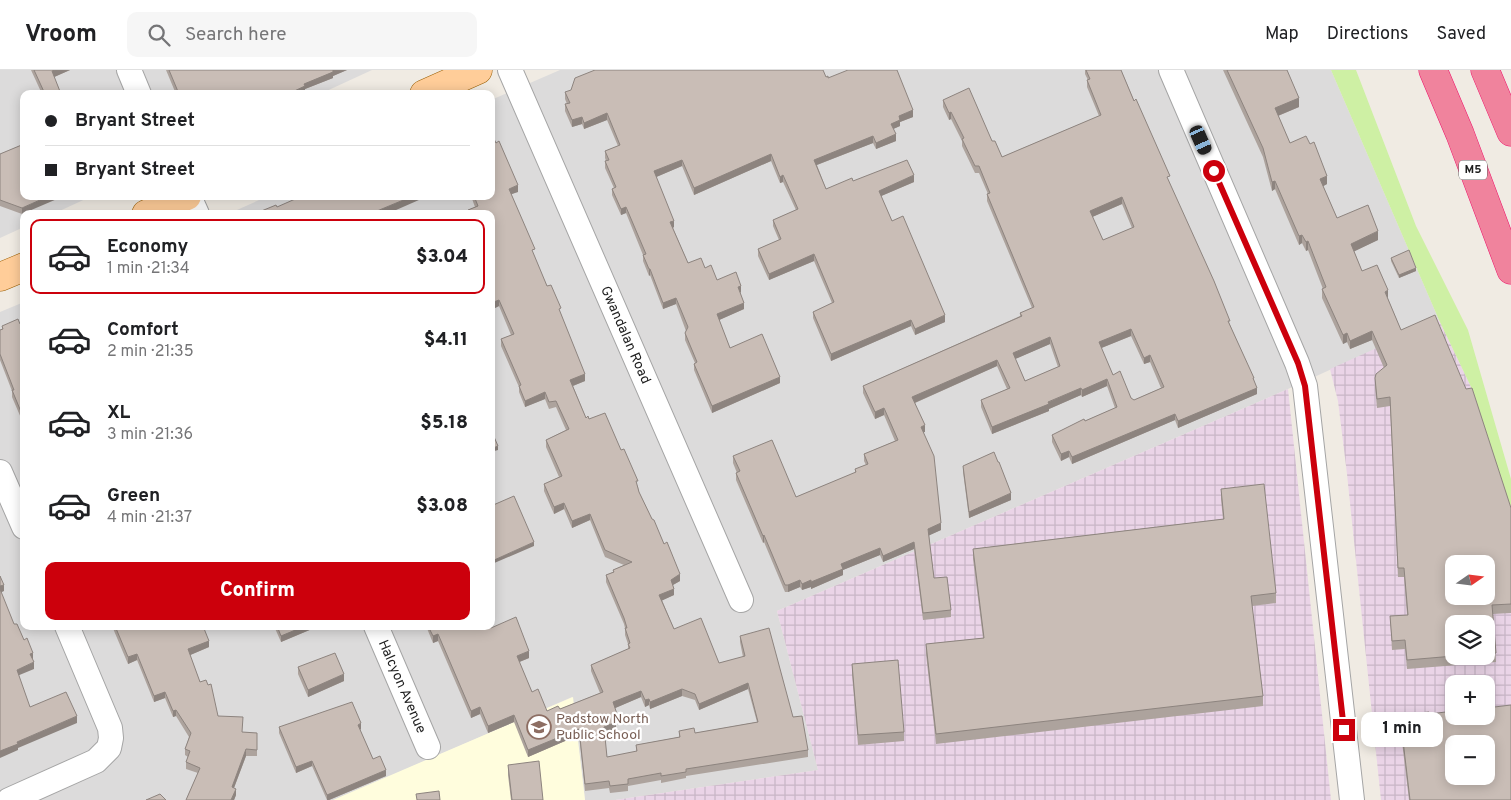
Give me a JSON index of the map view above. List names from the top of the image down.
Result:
{
  "streets": {
    "highway": ["M5"],
    "street": ["Gwandalan Road", "Halcyon Avenue"]
  },
  "places": {
    "school or university": ["Padstow North Public School"]
  },
  "north": "right",
  "page": {
    "header": "Vroom",
    "search": "Search here",
    "nav": ["Map", "Directions", "Saved"],
    "banner": ["Bryant Street", "Bryant Street"],
    "list": [
      {
        "name": "Economy",
        "note": "1 min · 21:34",
        "value": "$3.04"
      },
      {
        "name": "Comfort",
        "note": "2 min · 21:35",
        "value": "$4.11"
      },
      {
        "name": "XL",
        "note": "3 min · 21:36",
        "value": "$5.18"
      },
      {
        "name": "Green",
        "note": "4 min · 21:37",
        "value": "$3.08"
      }
    ],
    "buttons": "Confirm",
    "map_buttons": ["+", "−"],
    "bubble": "1 min"
  }
}
